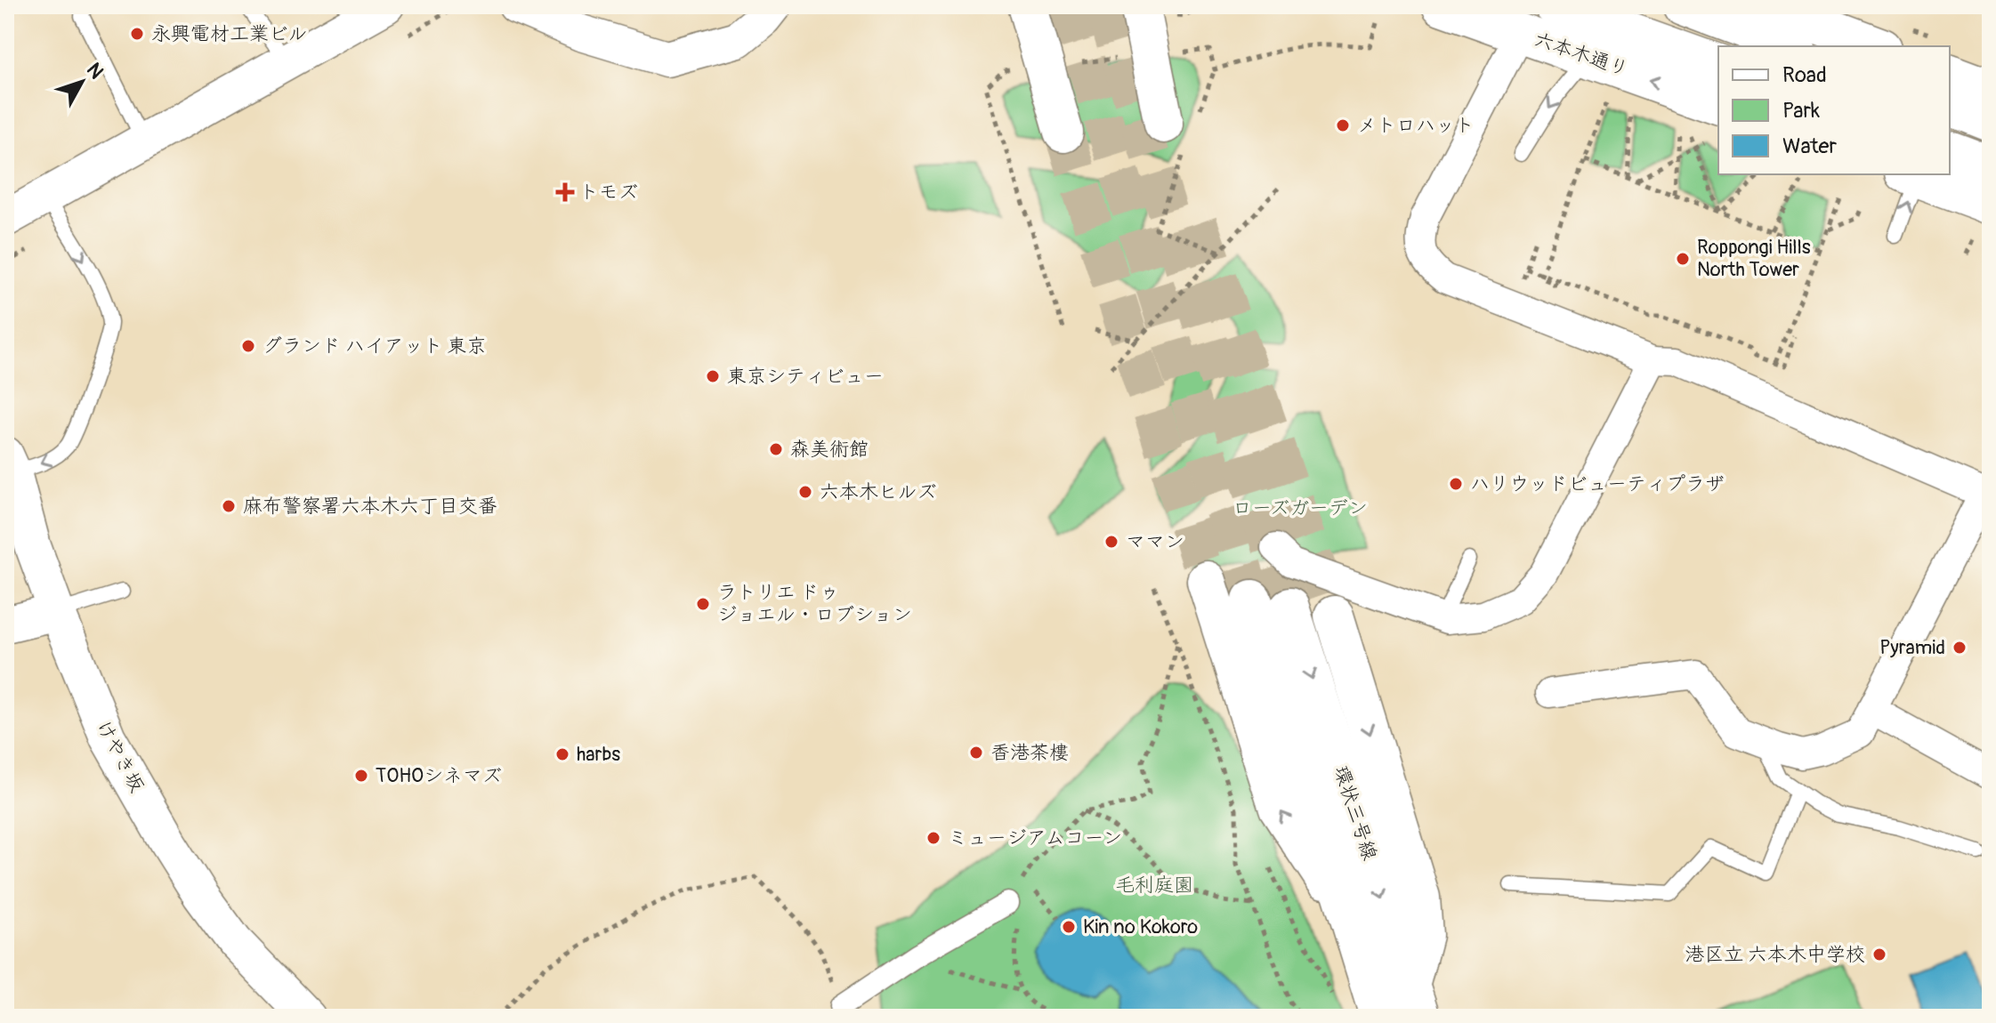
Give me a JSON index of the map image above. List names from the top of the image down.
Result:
{
  "streets": {
    "main road": ["六本木通り", "環状三号線"],
    "street": ["けやき坂"]
  },
  "parks": ["ローズガーデン", "毛利庭園"],
  "places": {
    "other": [
      "永興電材工業ビル",
      "メトロハット",
      "Roppongi Hills North Tower",
      "グランド ハイアット 東京",
      "東京シティビュー",
      "森美術館",
      "ハリウッドビューティプラザ",
      "六本木ヒルズ",
      "麻布警察署六本木六丁目交番",
      "ママン",
      "ラトリエ ドゥ ジョエル・ロブション",
      "Pyramid",
      "香港茶樓",
      "harbs",
      "TOHOシネマズ",
      "ミュージアムコーン",
      "Kin no Kokoro",
      "港区立 六本木中学校"
    ],
    "health": ["トモズ"]
  },
  "legend": ["Road", "Park", "Water"],
  "north": "top right"
}
